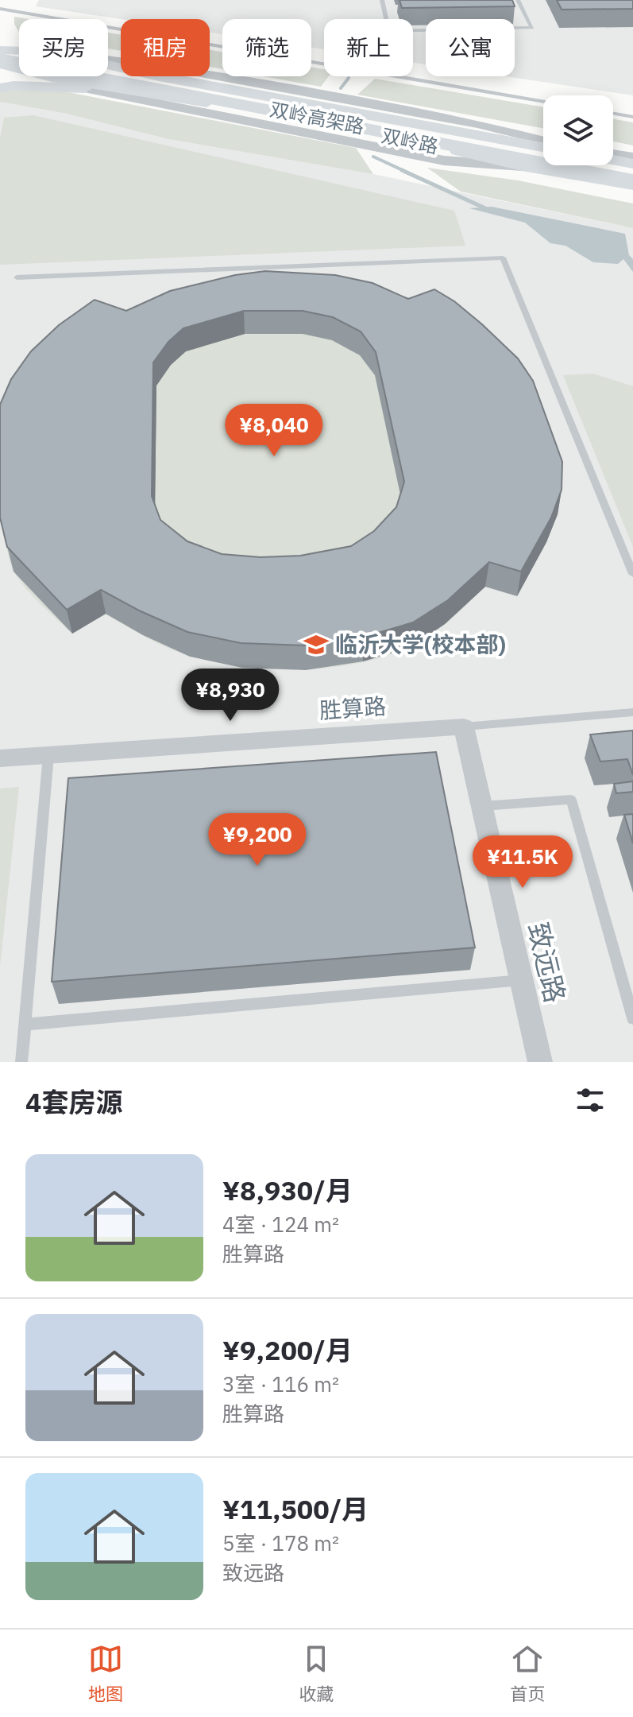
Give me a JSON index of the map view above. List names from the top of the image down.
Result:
{
  "streets": {
    "highway": ["双岭高架路"],
    "main road": ["双岭路"],
    "street": ["胜算路", "致远路"]
  },
  "crossings": [
    ["双岭高架路", "双岭路"],
    ["胜算路", "致远路"]
  ],
  "places": {
    "school or university": ["临沂大学(校本部)"]
  },
  "page": {
    "chip": [
      "买房",
      "租房",
      "筛选",
      "新上",
      "公寓"
    ],
    "price": [
      "¥8,040",
      "¥8,930",
      "¥9,200",
      "¥11.5K"
    ],
    "heading": "4套房源",
    "list": [
      {
        "name": "¥8,930/月",
        "note": "4室 · 124 m² · 胜算路"
      },
      {
        "name": "¥9,200/月",
        "note": "3室 · 116 m² · 胜算路"
      },
      {
        "name": "¥11,500/月",
        "note": "5室 · 178 m² · 致远路"
      }
    ],
    "tabs": ["地图", "收藏", "首页"]
  }
}
